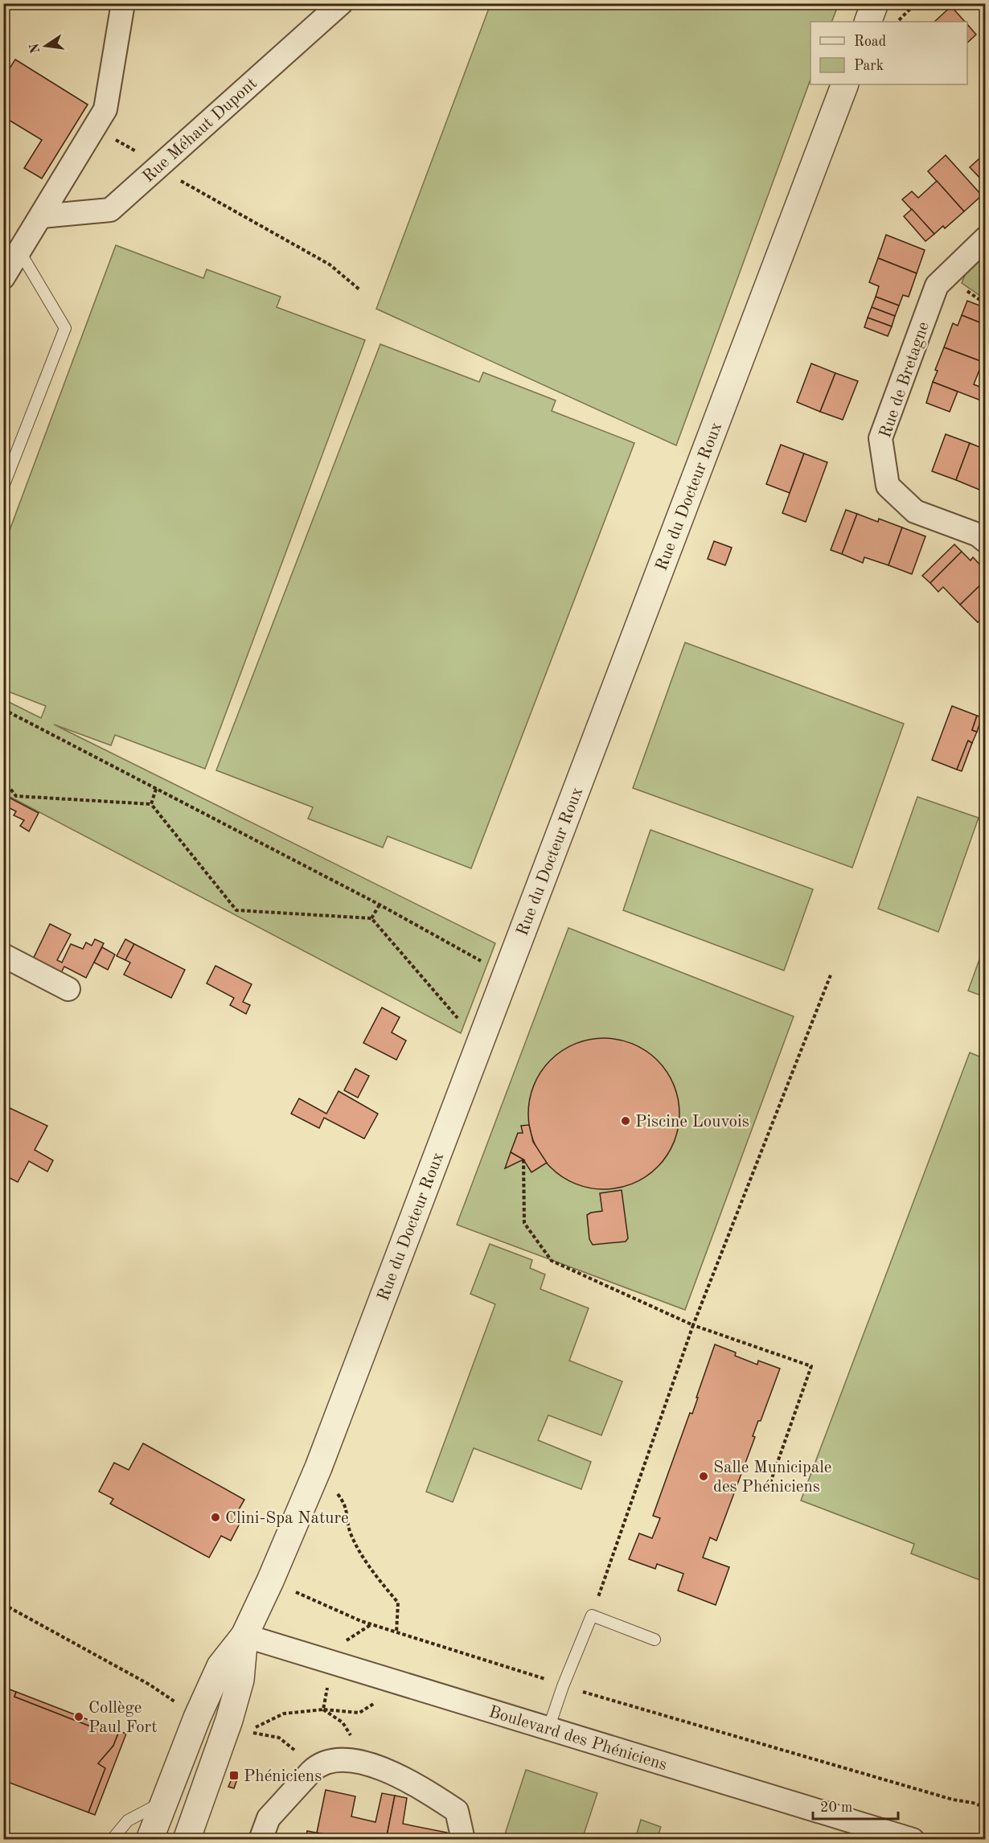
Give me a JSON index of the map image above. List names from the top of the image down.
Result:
{
  "streets": {
    "street": [
      "Rue Méhaut Dupont",
      "Rue de Bretagne",
      "Rue du Docteur Roux",
      "Boulevard des Phéniciens"
    ]
  },
  "crossings": [
    ["Rue du Docteur Roux", "Boulevard des Phéniciens"]
  ],
  "places": {
    "other": [
      "Piscine Louvois",
      "Salle Municipale des Phéniciens",
      "Clini-Spa Nature",
      "Collège Paul Fort"
    ],
    "transit": ["Phéniciens"]
  },
  "legend": ["Road", "Park"],
  "scale_bar": "20 m",
  "north": "left"
}
